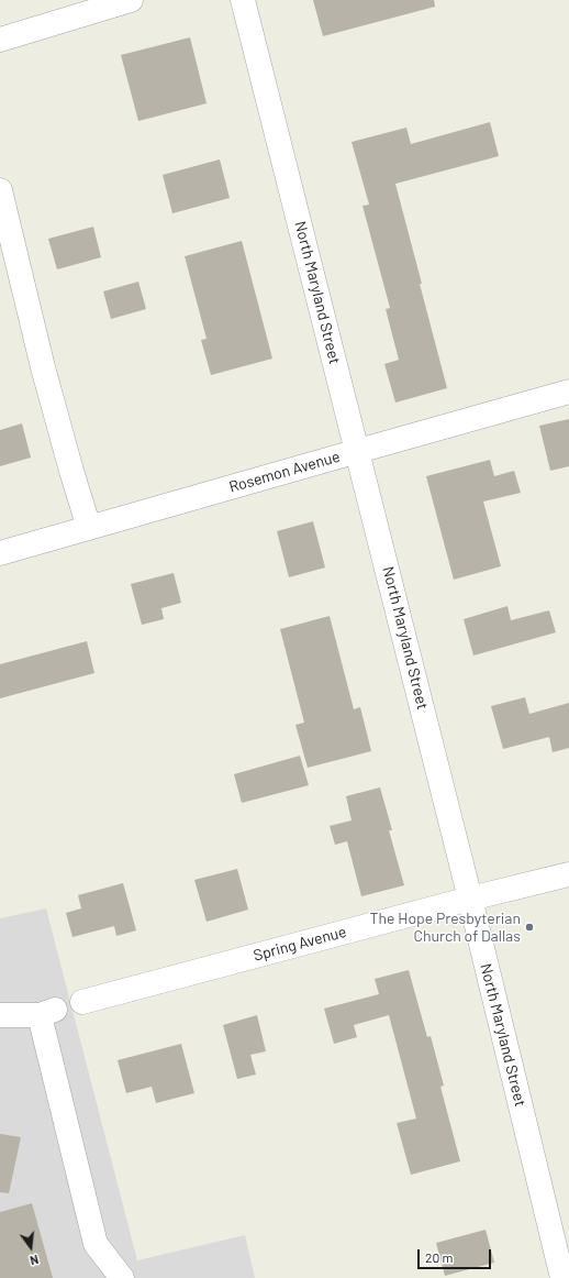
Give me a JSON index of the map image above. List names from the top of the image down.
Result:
{
  "streets": {
    "street": ["North Maryland Street", "Rosemon Avenue", "Spring Avenue"]
  },
  "crossings": [
    ["North Maryland Street", "Rosemon Avenue"],
    ["North Maryland Street", "Spring Avenue"]
  ],
  "places": ["The Hope Presbyterian Church of Dallas"],
  "scale_bar": "20 m",
  "north": "bottom"
}
